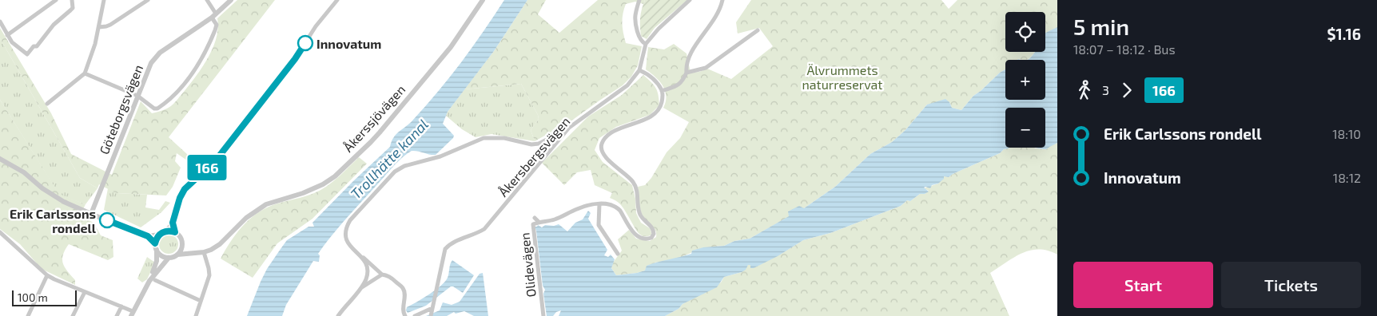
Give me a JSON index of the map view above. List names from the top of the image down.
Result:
{
  "streets": {
    "street": [
      "Göteborgsvägen",
      "Åkerssjövägen",
      "Åkersbergsvägen",
      "Olidevägen"
    ]
  },
  "water": ["Trollhätte kanal"],
  "parks": ["Älvrummets naturreservat"],
  "places": ["Innovatum", "Erik Carlssons rondell"],
  "lines": ["bus line 166"],
  "scale_bar": "100 m",
  "page": {
    "on_map": "166",
    "heading": ["5 min", "18:07 – 18:12 · Bus", "$1.16"],
    "map_buttons": ["+", "−"],
    "legs": ["3", "166"],
    "list": [
      {
        "name": "Erik Carlssons rondell",
        "value": "18:10"
      },
      {
        "name": "Innovatum",
        "value": "18:12"
      }
    ],
    "buttons": ["Start", "Tickets"],
    "scale": "100 m"
  }
}
